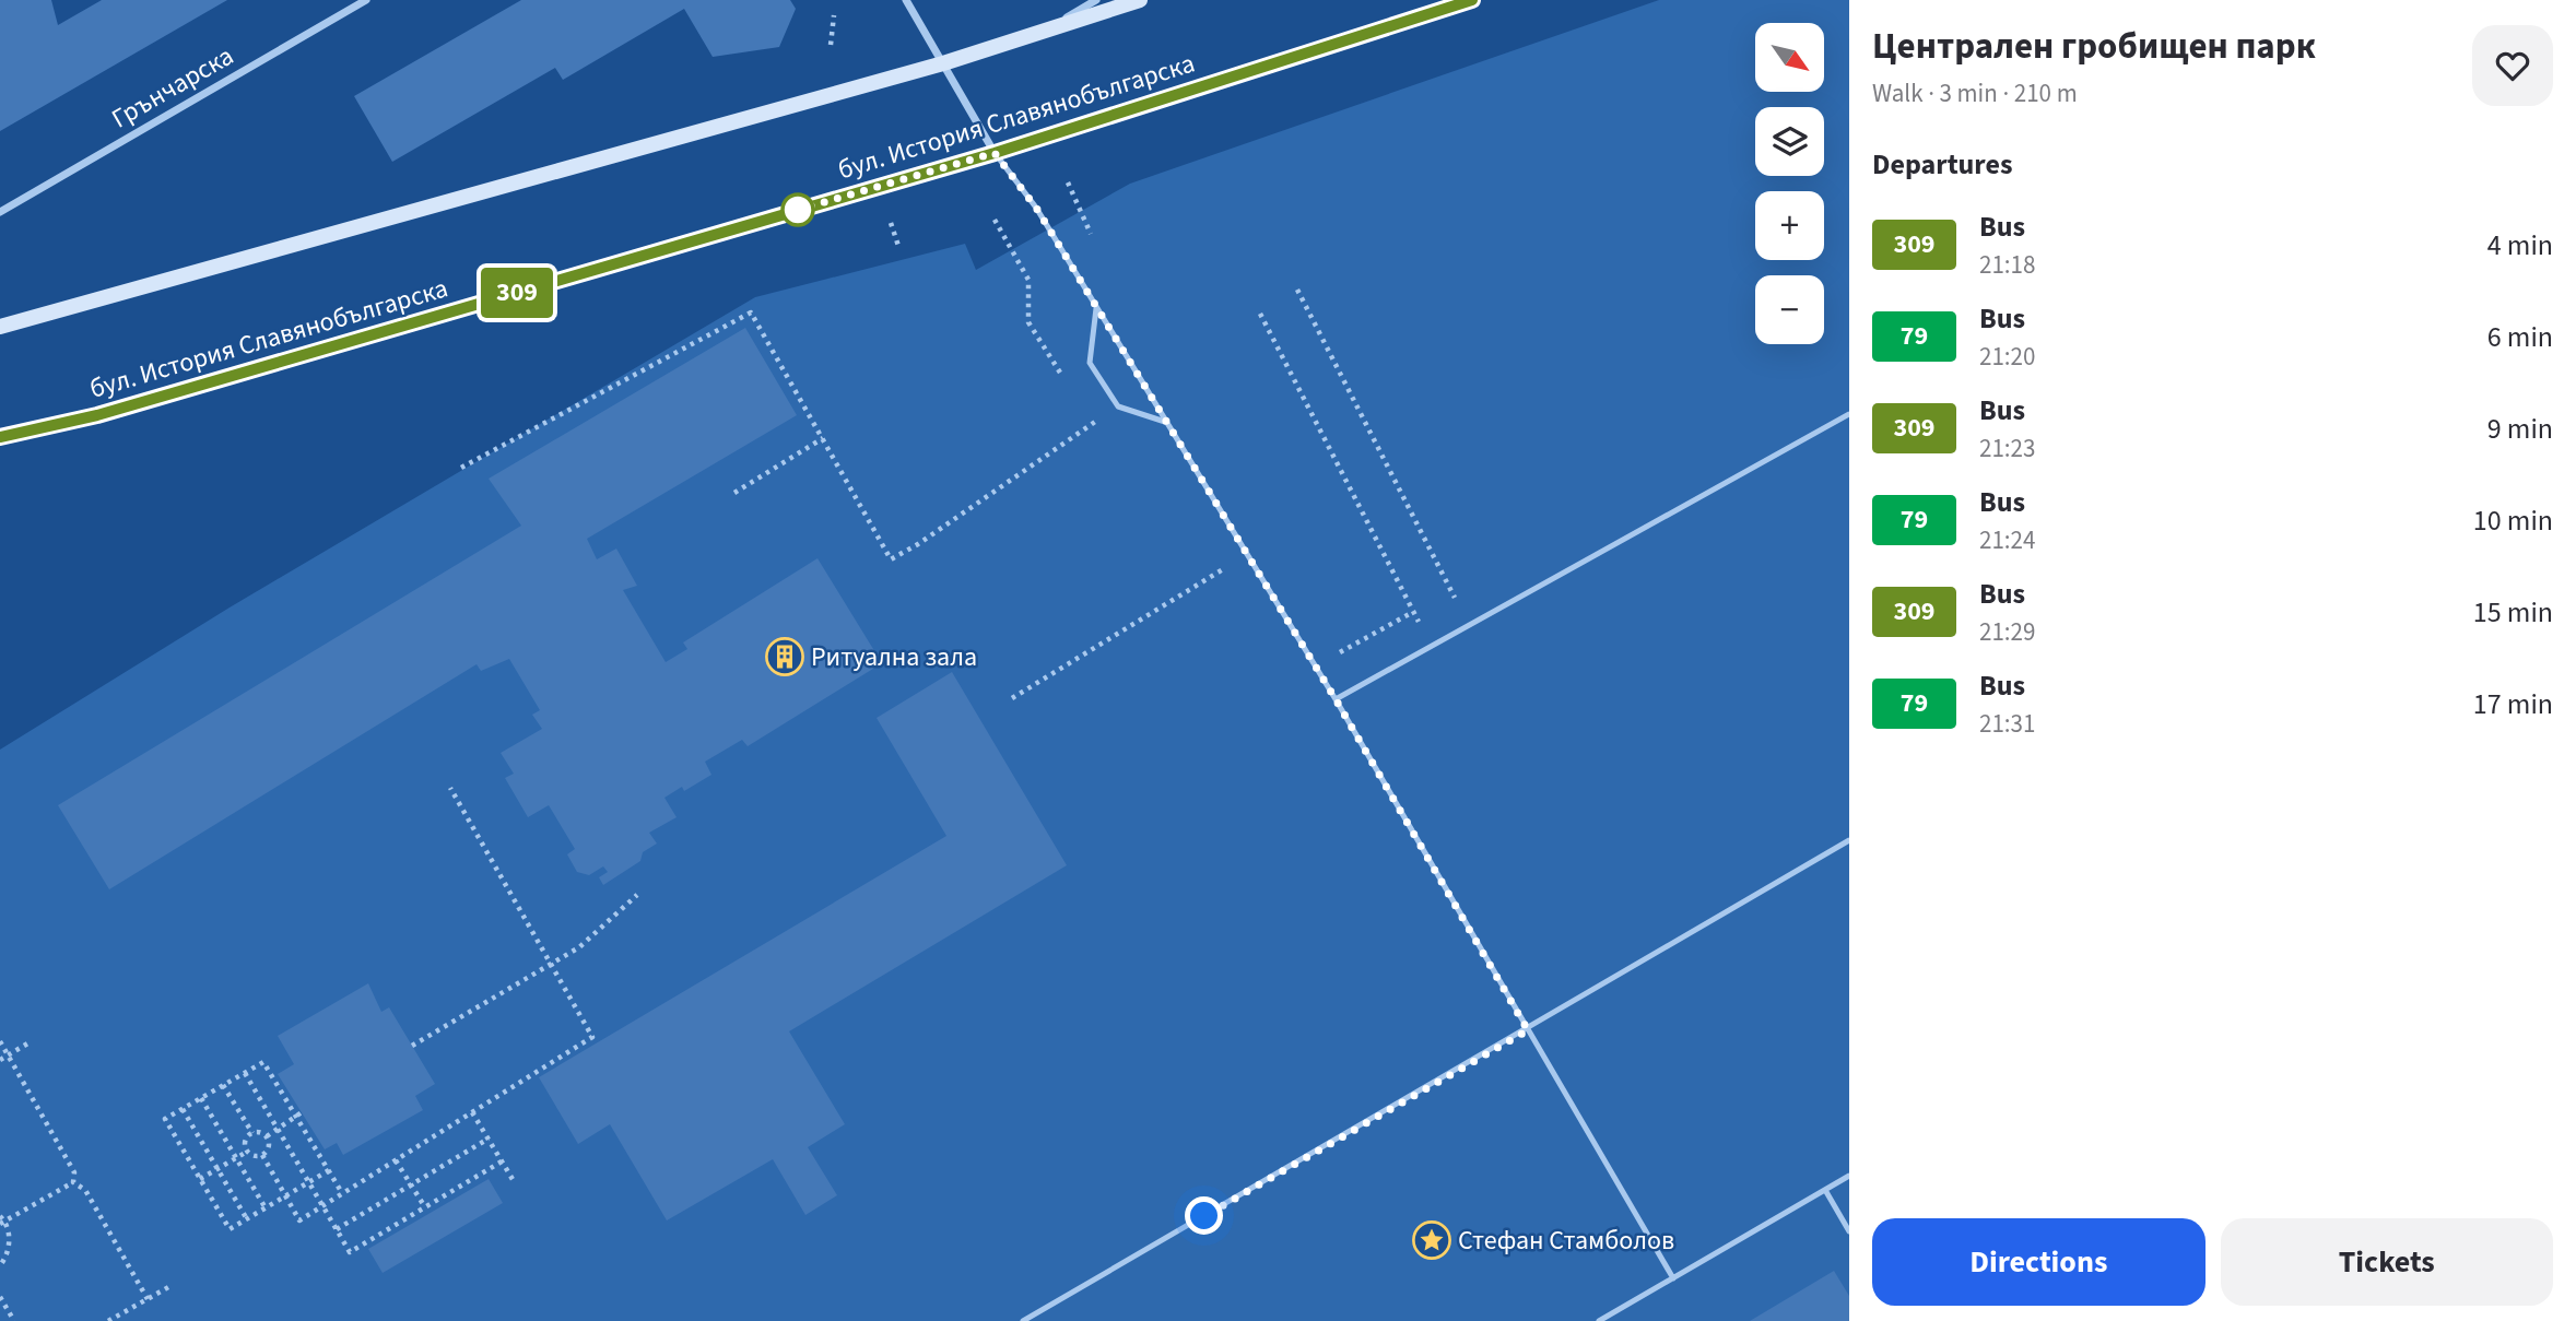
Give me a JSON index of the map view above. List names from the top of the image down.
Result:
{
  "streets": {
    "main road": ["бул. История Славянобългарска"],
    "street": ["Грънчарска"]
  },
  "places": {
    "building": ["Ритуална зала"],
    "place": ["Стефан Стамболов"]
  },
  "lines": ["bus line 309"],
  "north": "bottom right",
  "page": {
    "on_map": "309",
    "heading": [
      ["Централен гробищен парк", "Walk · 3 min · 210 m"],
      "Departures"
    ],
    "map_buttons": ["+", "−"],
    "list": [
      {
        "mark": "309",
        "name": "Bus",
        "note": "21:18",
        "value": "4 min"
      },
      {
        "mark": "79",
        "name": "Bus",
        "note": "21:20",
        "value": "6 min"
      },
      {
        "mark": "309",
        "name": "Bus",
        "note": "21:23",
        "value": "9 min"
      },
      {
        "mark": "79",
        "name": "Bus",
        "note": "21:24",
        "value": "10 min"
      },
      {
        "mark": "309",
        "name": "Bus",
        "note": "21:29",
        "value": "15 min"
      },
      {
        "mark": "79",
        "name": "Bus",
        "note": "21:31",
        "value": "17 min"
      }
    ],
    "buttons": ["Directions", "Tickets"]
  }
}
